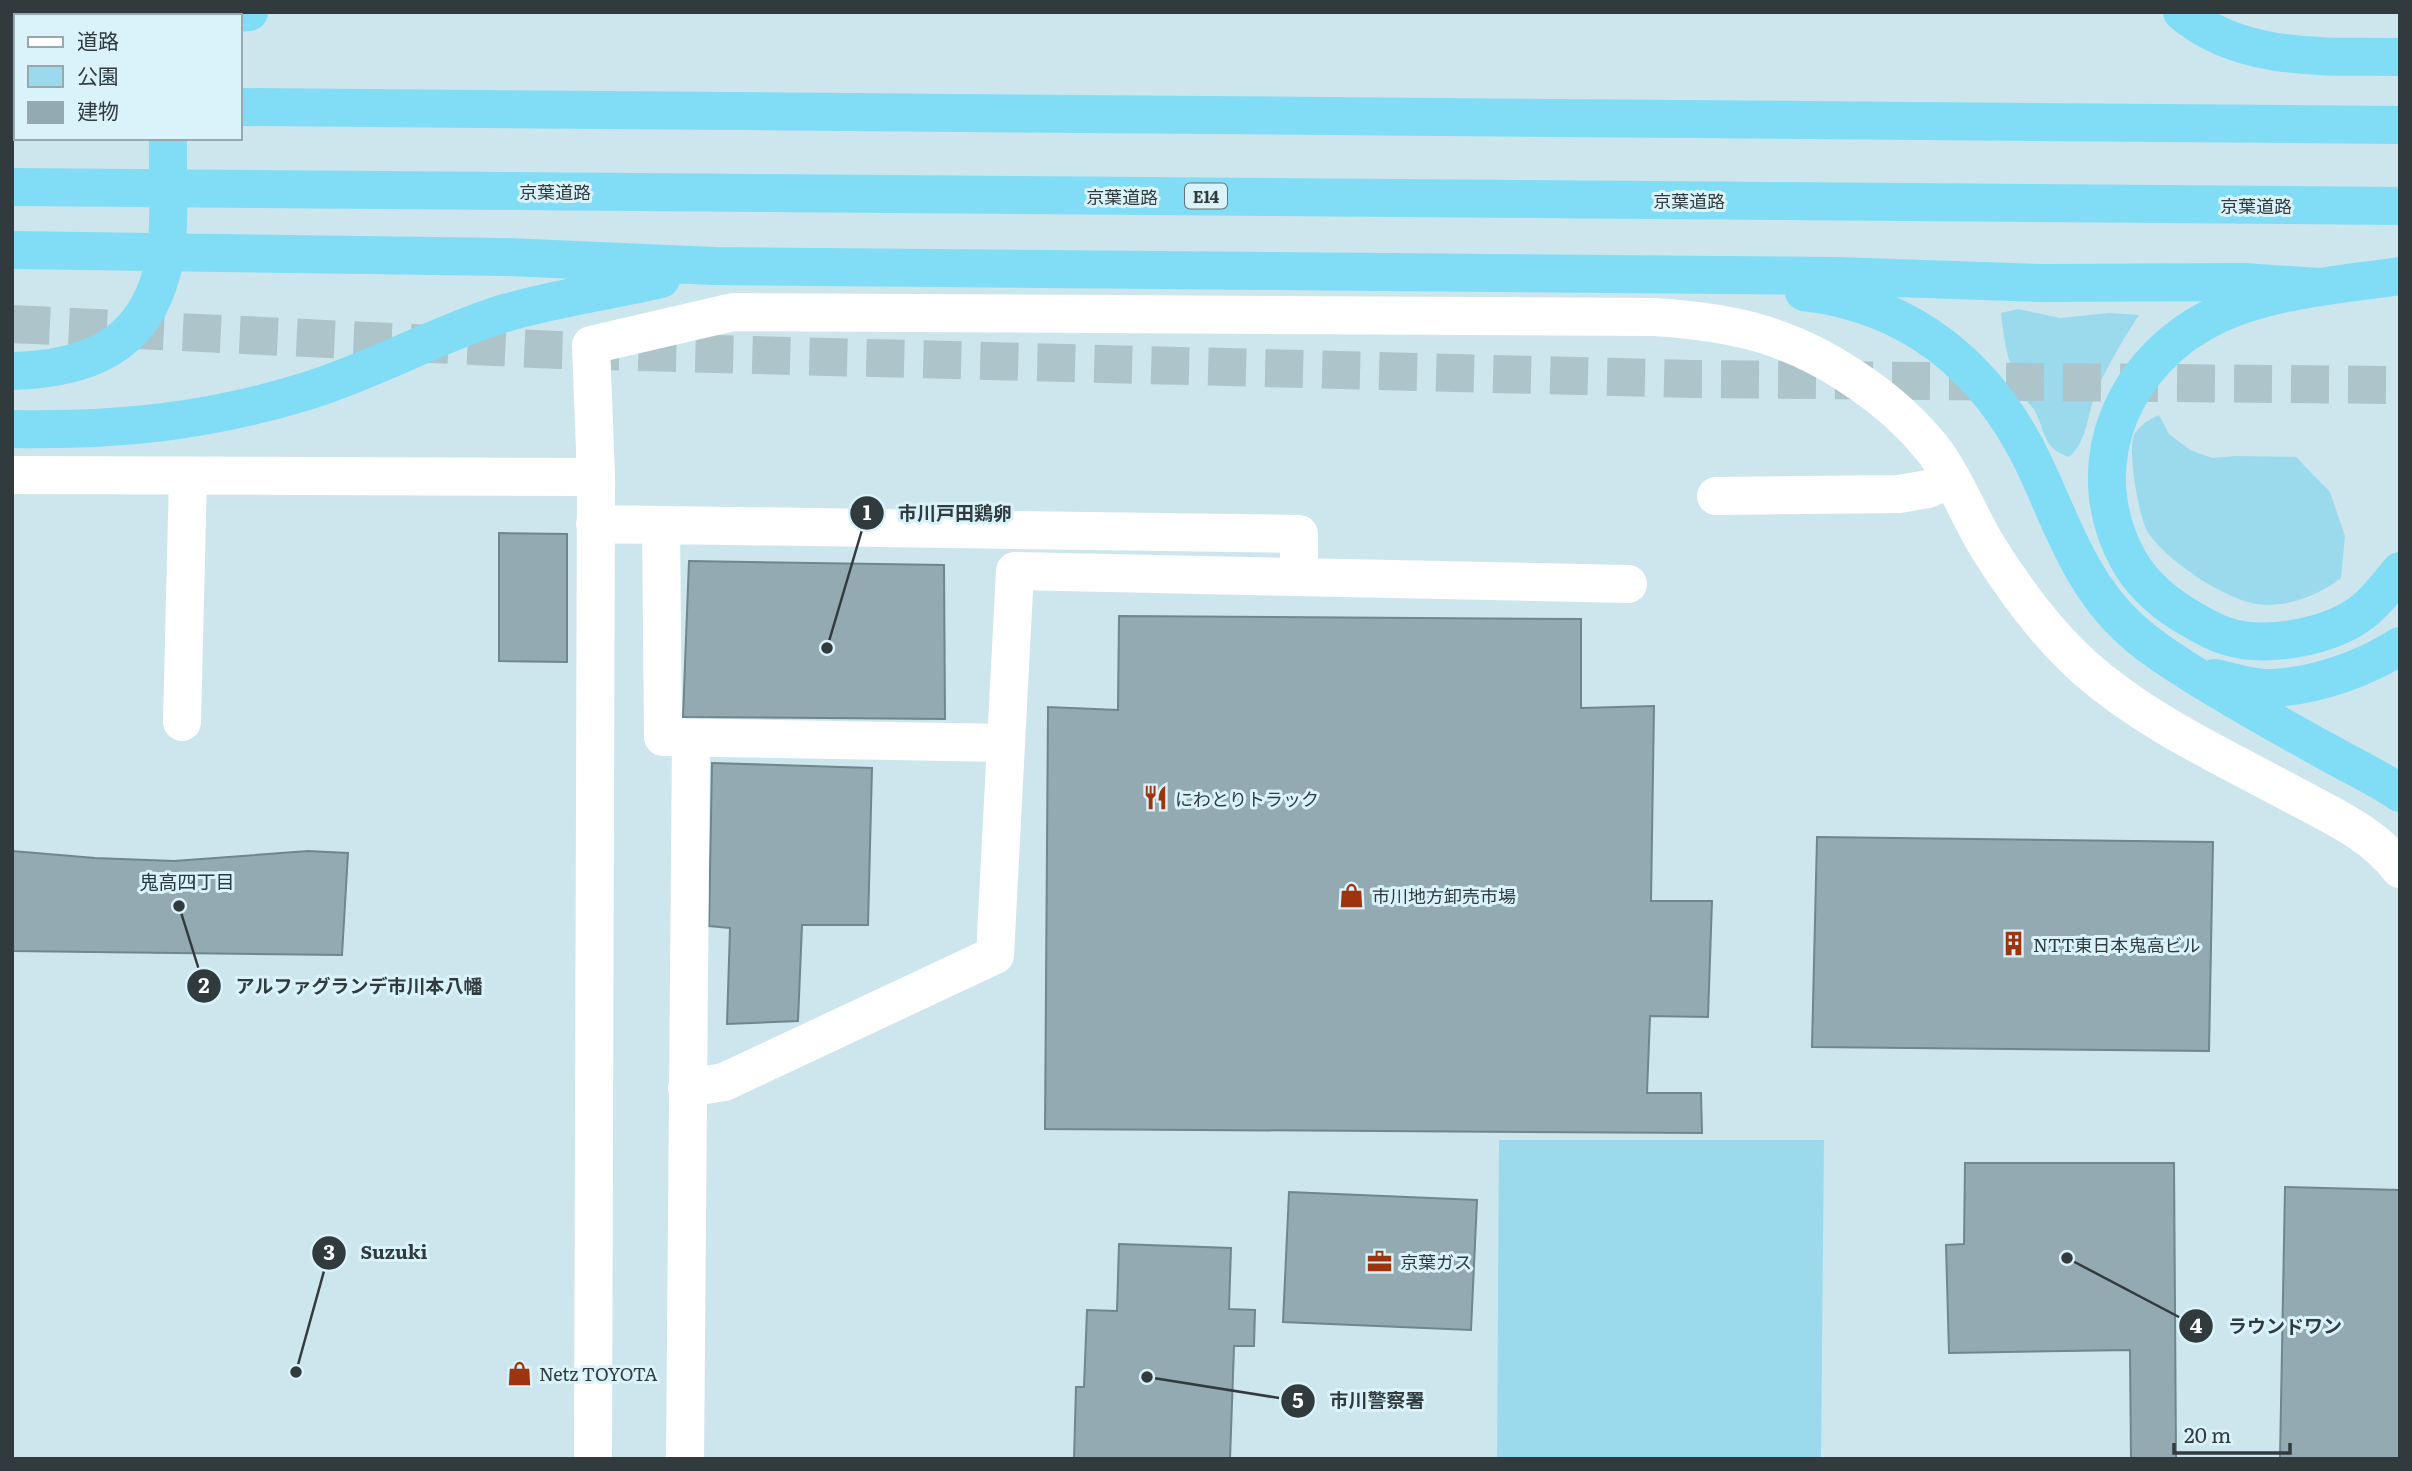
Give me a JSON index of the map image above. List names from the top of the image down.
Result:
{
  "streets": {
    "highway": ["京葉道路", "E14"]
  },
  "districts": ["鬼高四丁目"],
  "places": {
    "other": [
      "市川戸田鶏卵",
      "アルファグランデ市川本八幡",
      "ラウンドワン",
      "Suzuki",
      "市川警察署"
    ],
    "restaurant": ["にわとりトラック"],
    "shop": ["市川地方卸売市場", "Netz TOYOTA"],
    "building": ["NTT東日本鬼高ビル"],
    "office": ["京葉ガス"]
  },
  "legend": ["道路", "公園", "建物"],
  "scale_bar": "20 m"
}
